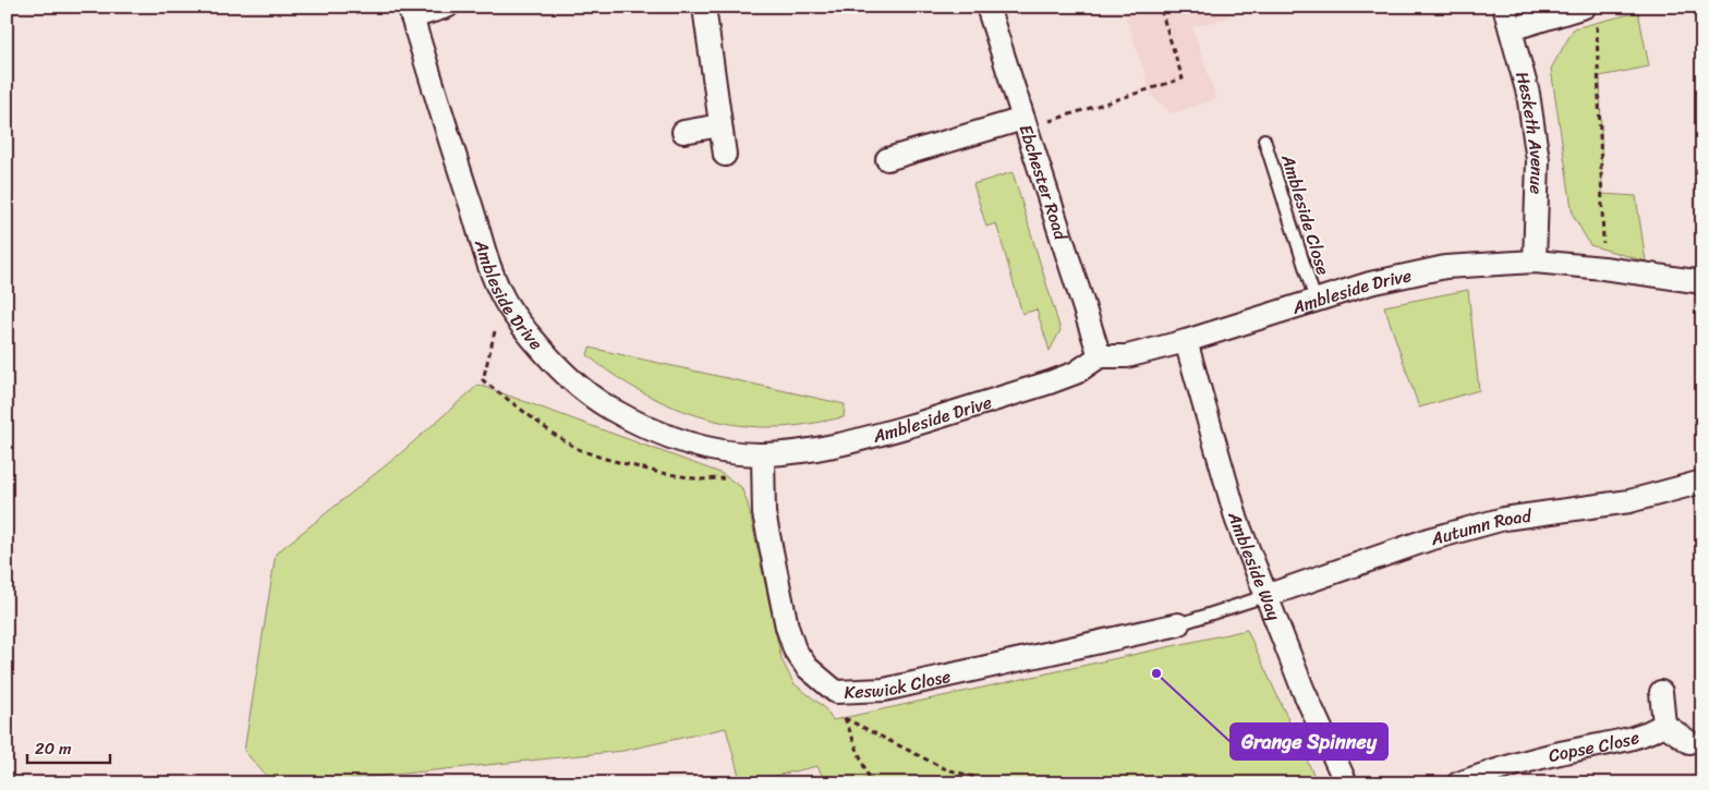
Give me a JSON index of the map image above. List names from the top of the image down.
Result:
{
  "streets": {
    "street": [
      "Hesketh Avenue",
      "Ebchester Road",
      "Ambleside Drive",
      "Autumn Road",
      "Ambleside Way",
      "Keswick Close",
      "Copse Close"
    ],
    "lane": ["Ambleside Close"]
  },
  "crossings": [
    ["Hesketh Avenue", "Ambleside Drive"],
    ["Ebchester Road", "Ambleside Drive"],
    ["Ambleside Close", "Ambleside Drive"],
    ["Ambleside Drive", "Ambleside Way"],
    ["Ambleside Drive", "Keswick Close"],
    ["Autumn Road", "Ambleside Way"]
  ],
  "places": ["Grange Spinney"],
  "scale_bar": "20 m"
}
